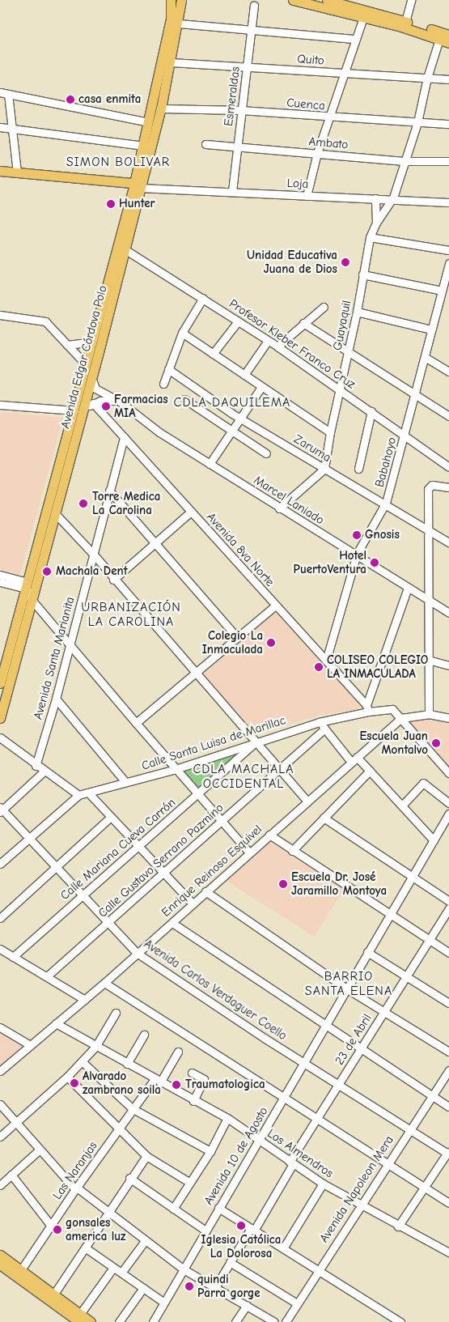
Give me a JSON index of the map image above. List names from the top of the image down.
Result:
{
  "streets": {
    "main road": ["Avenida Edgar Córdova Polo"],
    "street": [
      "Quito",
      "Esmeraldas",
      "Cuenca",
      "Ambato",
      "Loja",
      "Guayaquil",
      "Profesor Kleber Franco Cruz",
      "Zaruma",
      "Babahoyo",
      "Marcel Laniado",
      "Avenida 8va Norte",
      "Avenida Santa Marianita",
      "Calle Santa Luisa de Marillac",
      "Calle Mariana Cueva Carrón",
      "Calle Gustavo Serrano Pazmino",
      "Enrique Reinoso Esquivel",
      "Avenida Carlos Verdaguer Coello",
      "23 de Abril",
      "Los Almendros",
      "Avenida 10 de Agosto",
      "Las Naranjas",
      "Avenida Napoleon Mera"
    ]
  },
  "crossings": [
    ["Quito", "Esmeraldas"],
    ["Quito", "Guayaquil"],
    ["Quito", "Avenida Edgar Córdova Polo"],
    ["Esmeraldas", "Cuenca"],
    ["Esmeraldas", "Ambato"],
    ["Esmeraldas", "Loja"],
    ["Cuenca", "Guayaquil"],
    ["Cuenca", "Avenida Edgar Córdova Polo"],
    ["Ambato", "Guayaquil"],
    ["Loja", "Guayaquil"],
    ["Loja", "Avenida Edgar Córdova Polo"],
    ["Guayaquil", "Profesor Kleber Franco Cruz"],
    ["Guayaquil", "Zaruma"],
    ["Profesor Kleber Franco Cruz", "Avenida Edgar Córdova Polo"],
    ["Profesor Kleber Franco Cruz", "Babahoyo"],
    ["Avenida Edgar Córdova Polo", "Marcel Laniado"],
    ["Zaruma", "Babahoyo"],
    ["Babahoyo", "Marcel Laniado"],
    ["Babahoyo", "Avenida 8va Norte"],
    ["Avenida 8va Norte", "Avenida Santa Marianita"],
    ["Avenida 8va Norte", "Calle Santa Luisa de Marillac"],
    ["Calle Santa Luisa de Marillac", "Calle Mariana Cueva Carrón"],
    ["Calle Santa Luisa de Marillac", "Enrique Reinoso Esquivel"],
    ["Calle Mariana Cueva Carrón", "Avenida Carlos Verdaguer Coello"],
    ["Calle Gustavo Serrano Pazmino", "Avenida Carlos Verdaguer Coello"],
    ["Enrique Reinoso Esquivel", "Avenida Carlos Verdaguer Coello"],
    ["Enrique Reinoso Esquivel", "Los Almendros"],
    ["Avenida Carlos Verdaguer Coello", "23 de Abril"],
    ["Avenida Carlos Verdaguer Coello", "Avenida 10 de Agosto"],
    ["Avenida Carlos Verdaguer Coello", "Avenida Napoleon Mera"],
    ["23 de Abril", "Los Almendros"],
    ["Los Almendros", "Avenida 10 de Agosto"],
    ["Los Almendros", "Las Naranjas"],
    ["Los Almendros", "Avenida Napoleon Mera"]
  ],
  "districts": [
    "SIMON BOLIVAR",
    "CDLA DAQUILEMA",
    "URBANIZACIÓN LA CAROLINA",
    "CDLA MACHALA OCCIDENTAL",
    "BARRIO SANTA ELENA"
  ],
  "places": [
    "casa enmita",
    "Hunter",
    "Unidad Educativa Juana de Dios",
    "Farmacias MIA",
    "Torre Medica La Carolina",
    "Gnosis",
    "Hotel PuertoVentura",
    "Machala Dent",
    "Colegio La Inmaculada",
    "COLISEO COLEGIO LA INMACULADA",
    "Escuela Juan Montalvo",
    "Escuela Dr. José Jaramillo Montoya",
    "Alvarado zambrano soila",
    "Traumatologica",
    "Iglesia Católica La Dolorosa",
    "gonsales america luz",
    "quindi Parra gorge"
  ]
}
